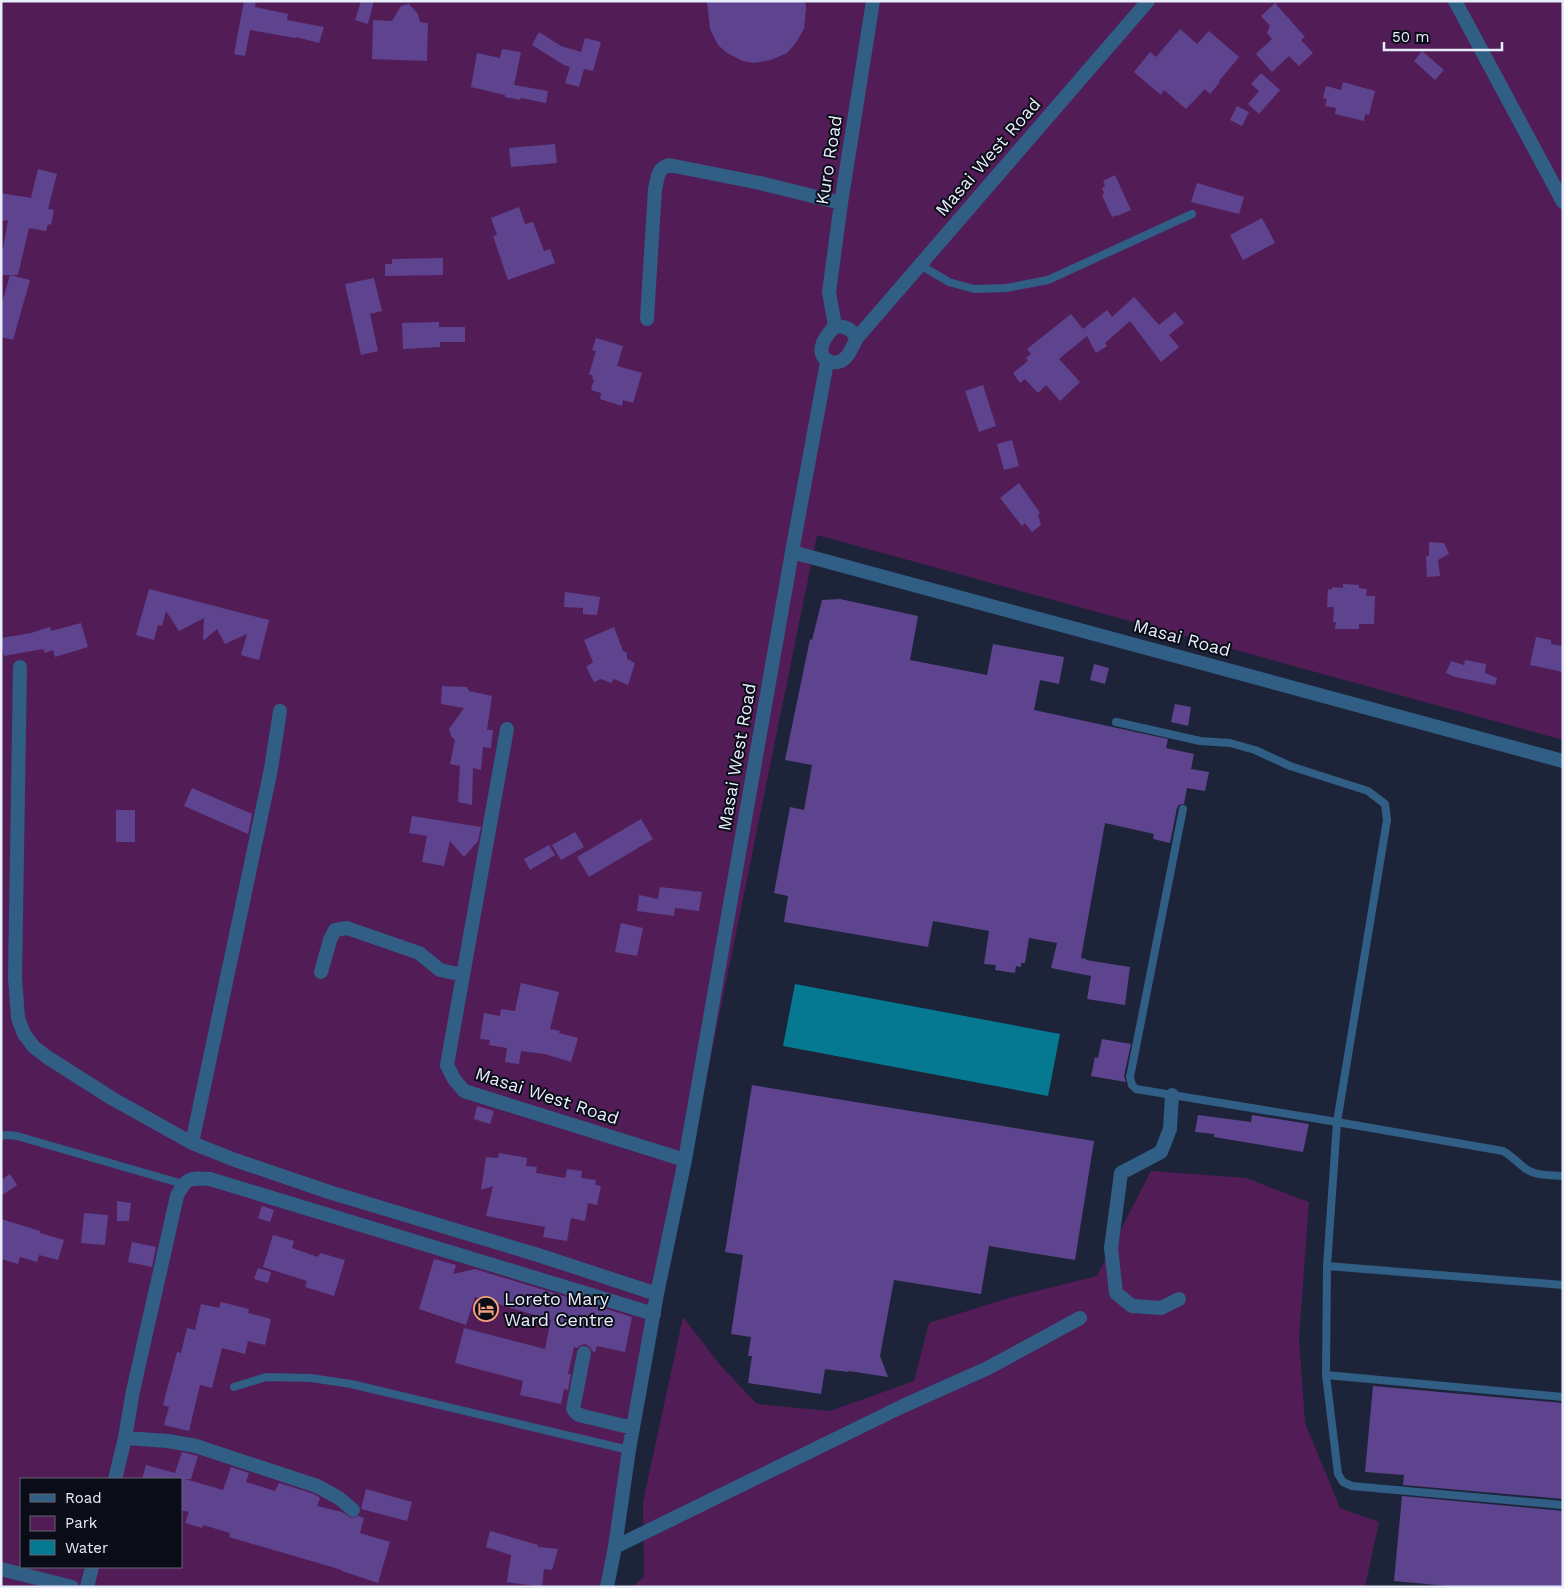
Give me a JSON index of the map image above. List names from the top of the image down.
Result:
{
  "streets": {
    "street": ["Masai West Road", "Kuro Road", "Masai Road"]
  },
  "crossings": [
    ["Masai West Road", "Kuro Road"],
    ["Masai West Road", "Masai Road"]
  ],
  "places": {
    "hotel": ["Loreto Mary Ward Centre"]
  },
  "legend": ["Road", "Park", "Water"],
  "scale_bar": "50 m"
}
